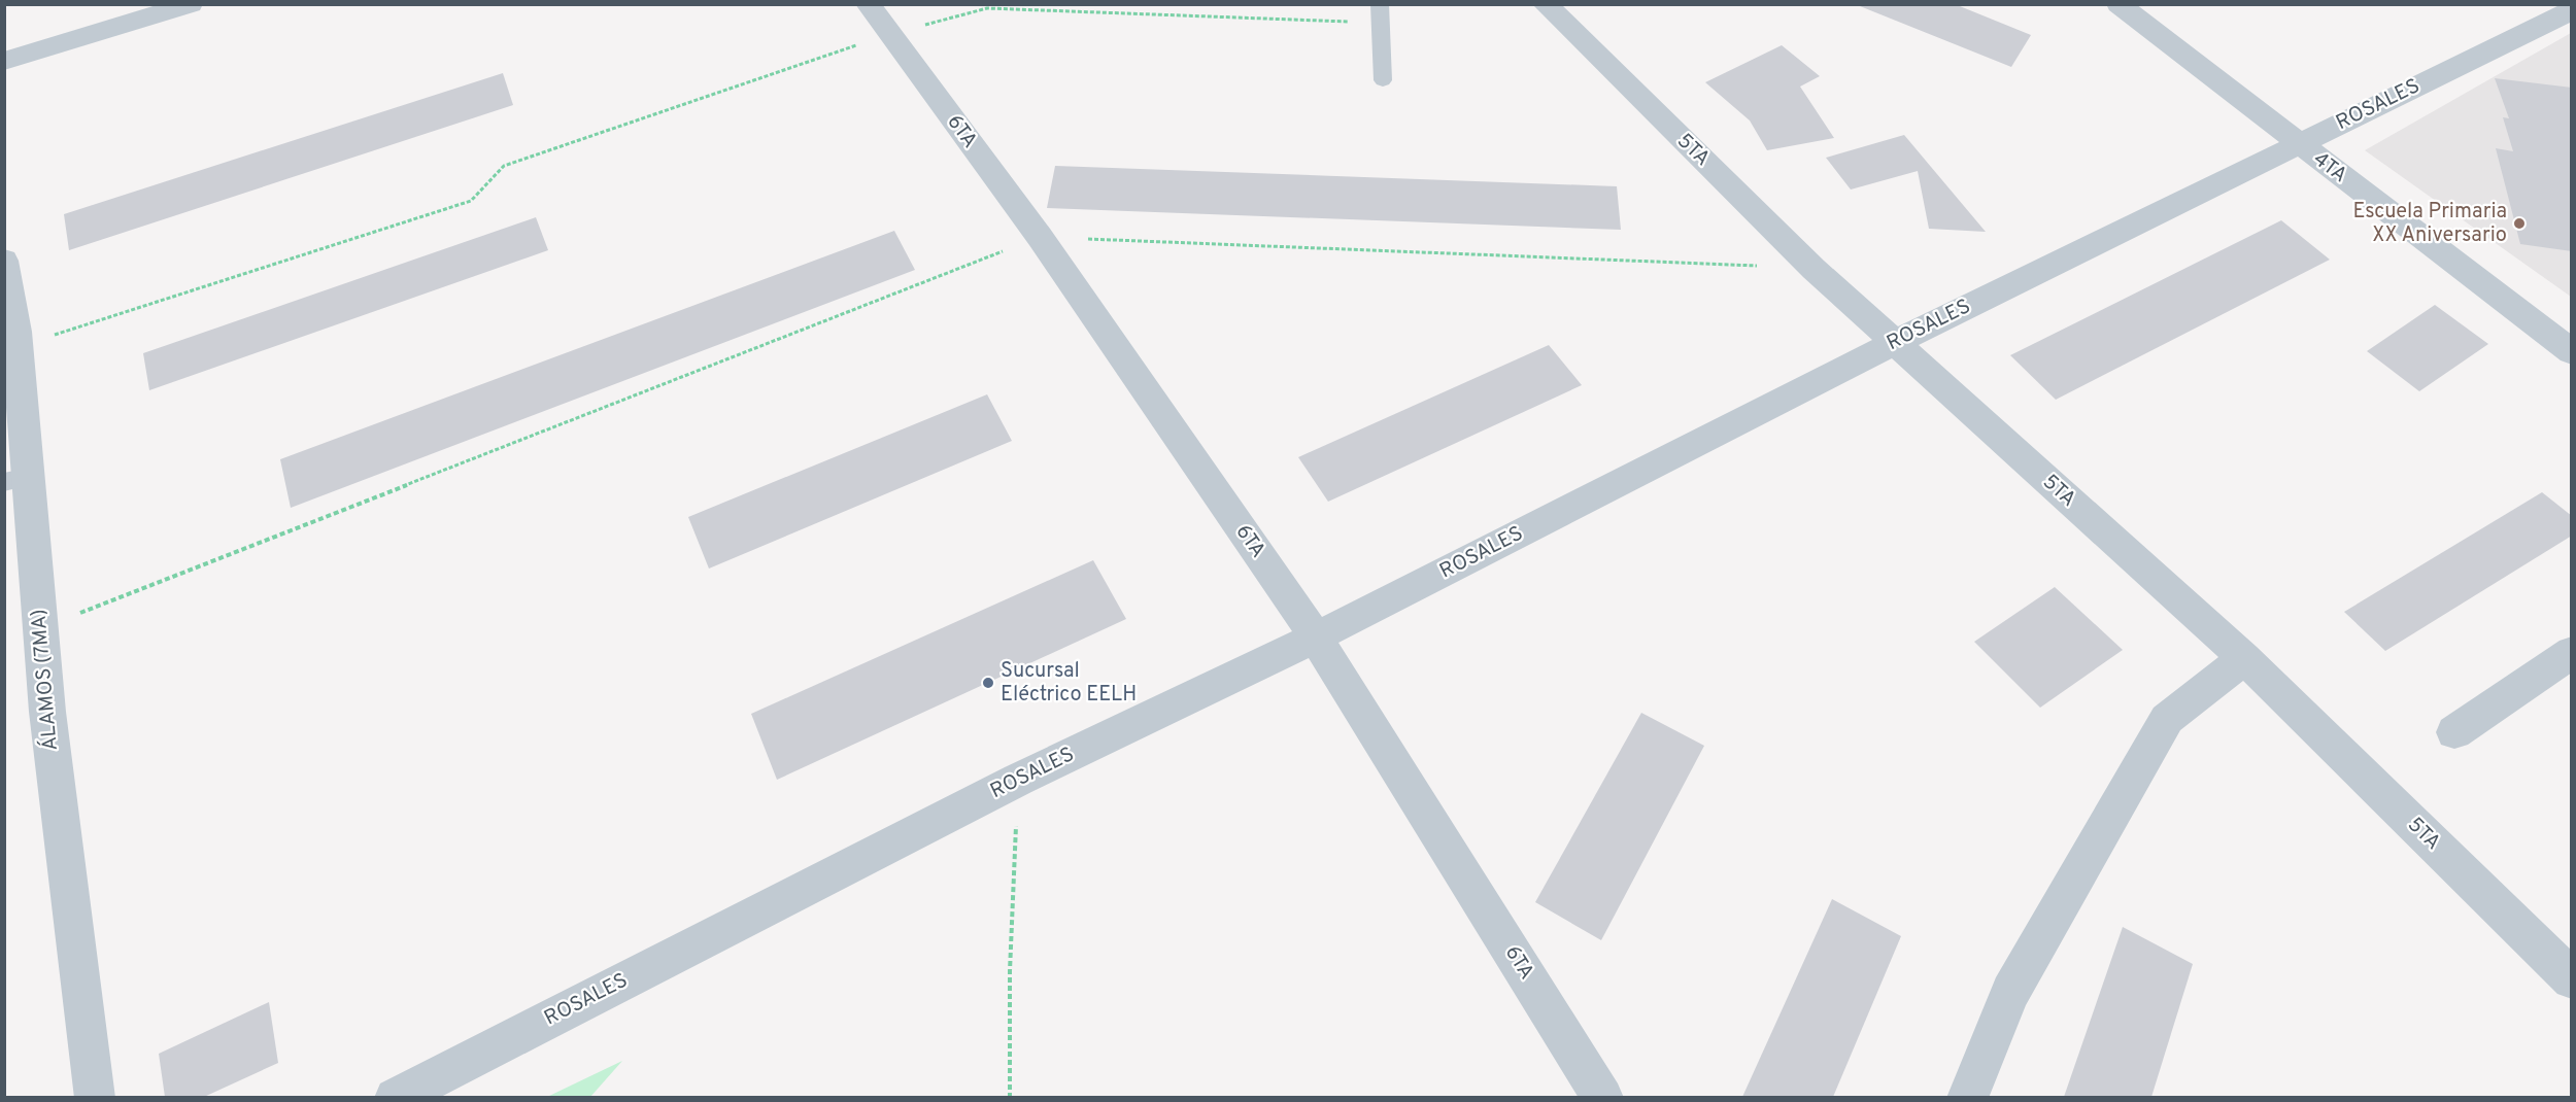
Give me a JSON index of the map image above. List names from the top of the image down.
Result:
{
  "streets": {
    "street": [
      "ROSALES",
      "6TA",
      "5TA",
      "4TA",
      "ÁLAMOS (7MA)"
    ]
  },
  "crossings": [
    ["ROSALES", "6TA"],
    ["ROSALES", "5TA"],
    ["ROSALES", "4TA"]
  ],
  "places": ["Escuela Primaria XX Aniversario", "Sucursal Eléctrico EELH"]
}
